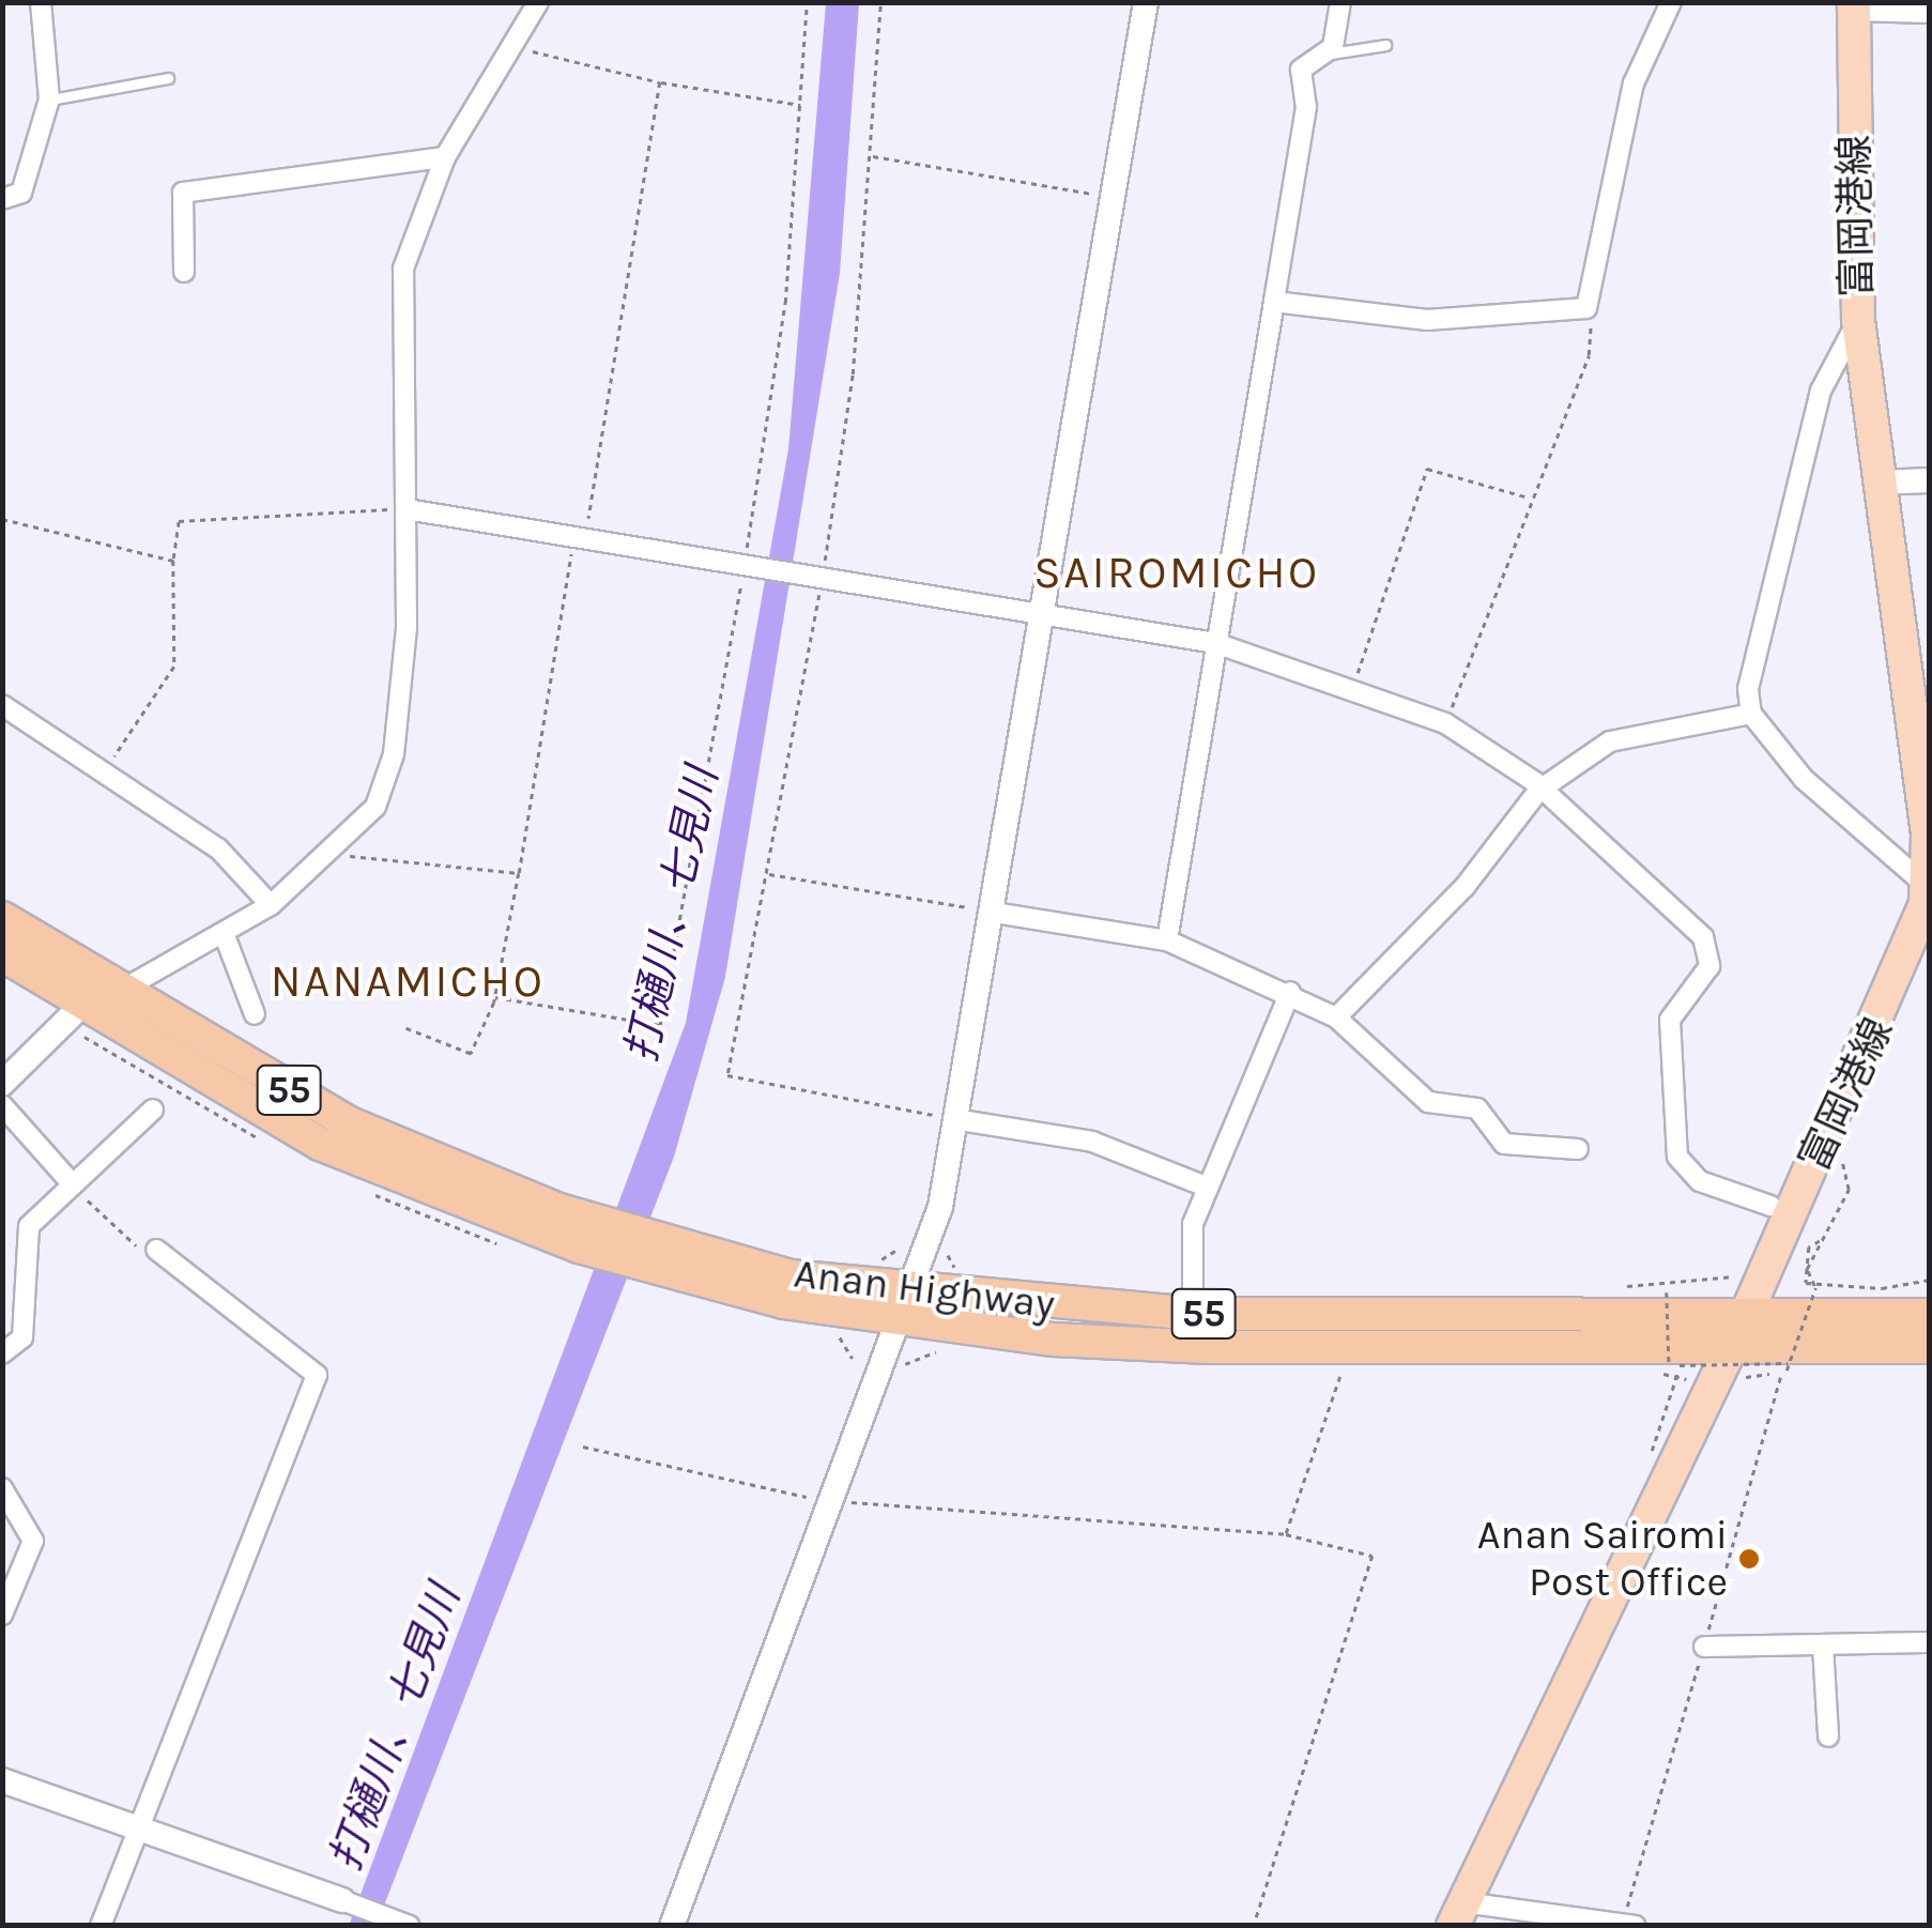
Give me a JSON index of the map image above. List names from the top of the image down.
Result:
{
  "streets": {
    "highway": ["55", "Anan Highway"],
    "main road": ["富岡港線"]
  },
  "crossings": [
    ["富岡港線", "Anan Highway"]
  ],
  "districts": ["SAIROMICHO", "NANAMICHO"],
  "water": ["打樋川、七見川"],
  "places": ["Anan Sairomi Post Office"]
}
